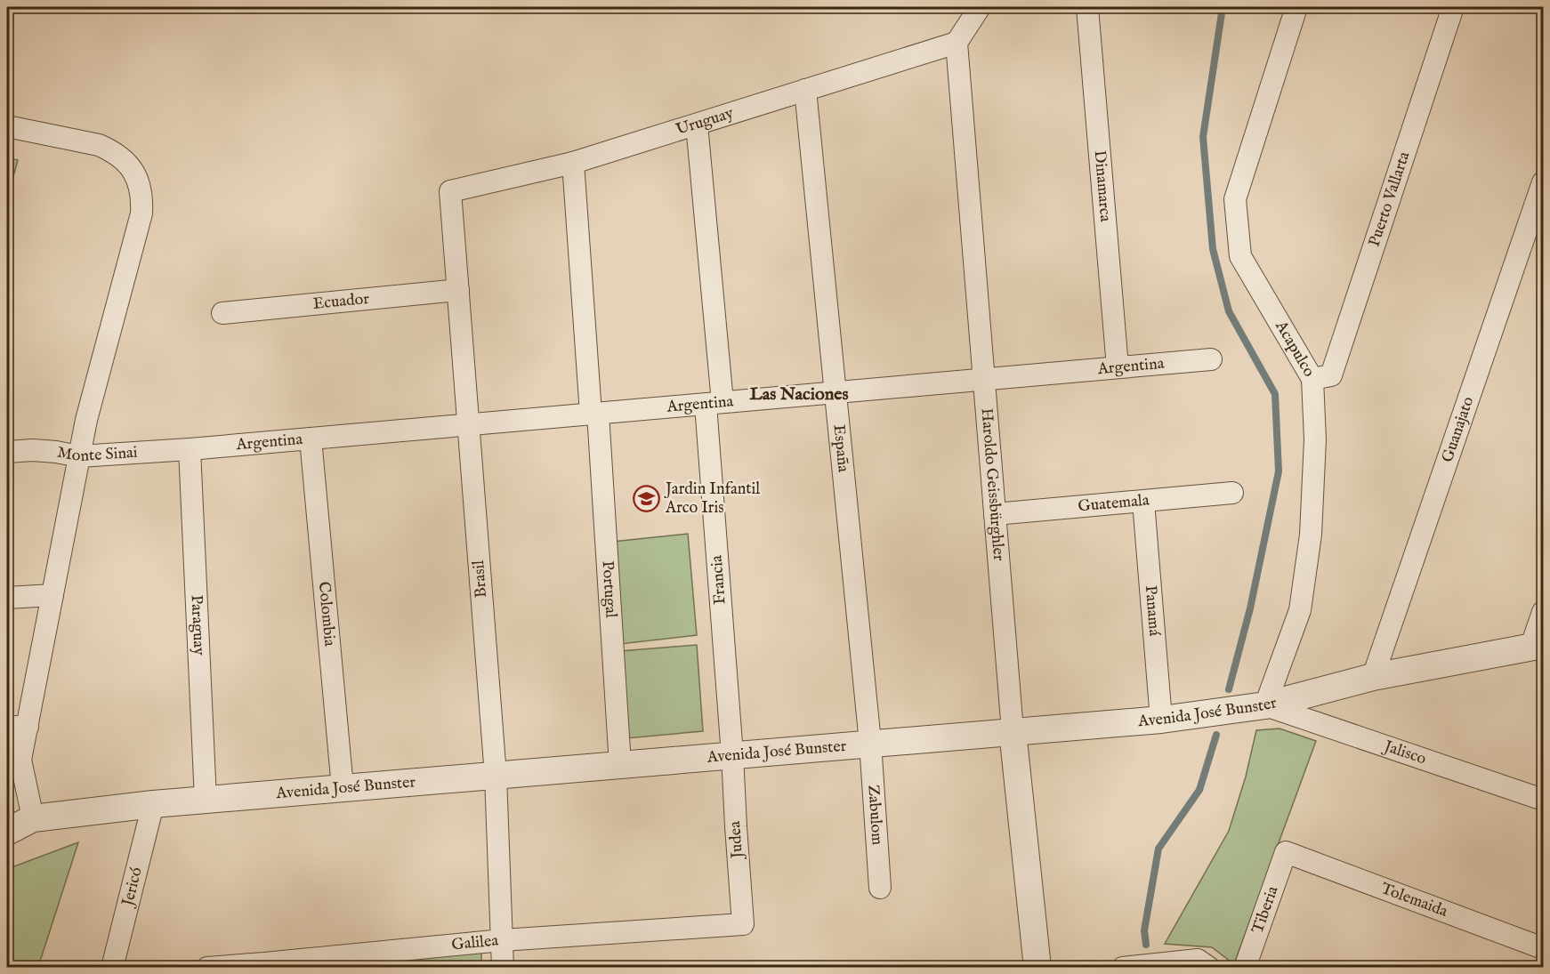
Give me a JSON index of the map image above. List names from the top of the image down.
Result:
{
  "streets": {
    "street": [
      "Uruguay",
      "Dinamarca",
      "Puerto Vallarta",
      "Ecuador",
      "Acapulco",
      "Argentina",
      "Guanajato",
      "España",
      "Monte Sinai",
      "Haroldo Geissbürghler",
      "Guatemala",
      "Brasil",
      "Francia",
      "Portugal",
      "Panamá",
      "Colombia",
      "Paraguay",
      "Avenida José Bunster",
      "Jalisco",
      "Zabulom",
      "Judea",
      "Jericó",
      "Tolemaida",
      "Tiberia",
      "Galilea"
    ]
  },
  "crossings": [
    ["Uruguay", "España"],
    ["Uruguay", "Haroldo Geissbürghler"],
    ["Uruguay", "Brasil"],
    ["Uruguay", "Francia"],
    ["Uruguay", "Portugal"],
    ["Dinamarca", "Argentina"],
    ["Puerto Vallarta", "Acapulco"],
    ["Ecuador", "Brasil"],
    ["Acapulco", "Avenida José Bunster"],
    ["Acapulco", "Jalisco"],
    ["Argentina", "España"],
    ["Argentina", "Monte Sinai"],
    ["Argentina", "Haroldo Geissbürghler"],
    ["Argentina", "Brasil"],
    ["Argentina", "Francia"],
    ["Argentina", "Portugal"],
    ["Argentina", "Colombia"],
    ["Argentina", "Paraguay"],
    ["Guanajato", "Avenida José Bunster"],
    ["España", "Avenida José Bunster"],
    ["España", "Zabulom"],
    ["Monte Sinai", "Paraguay"],
    ["Haroldo Geissbürghler", "Guatemala"],
    ["Haroldo Geissbürghler", "Avenida José Bunster"],
    ["Guatemala", "Panamá"],
    ["Brasil", "Avenida José Bunster"],
    ["Brasil", "Galilea"],
    ["Francia", "Avenida José Bunster"],
    ["Francia", "Judea"],
    ["Portugal", "Avenida José Bunster"],
    ["Panamá", "Avenida José Bunster"],
    ["Colombia", "Avenida José Bunster"],
    ["Paraguay", "Avenida José Bunster"],
    ["Avenida José Bunster", "Jalisco"],
    ["Avenida José Bunster", "Zabulom"],
    ["Avenida José Bunster", "Judea"],
    ["Avenida José Bunster", "Jericó"],
    ["Judea", "Galilea"],
    ["Tolemaida", "Tiberia"]
  ],
  "districts": ["Las Naciones"],
  "places": {
    "school or university": ["Jardin Infantil Arco Iris"]
  }
}
